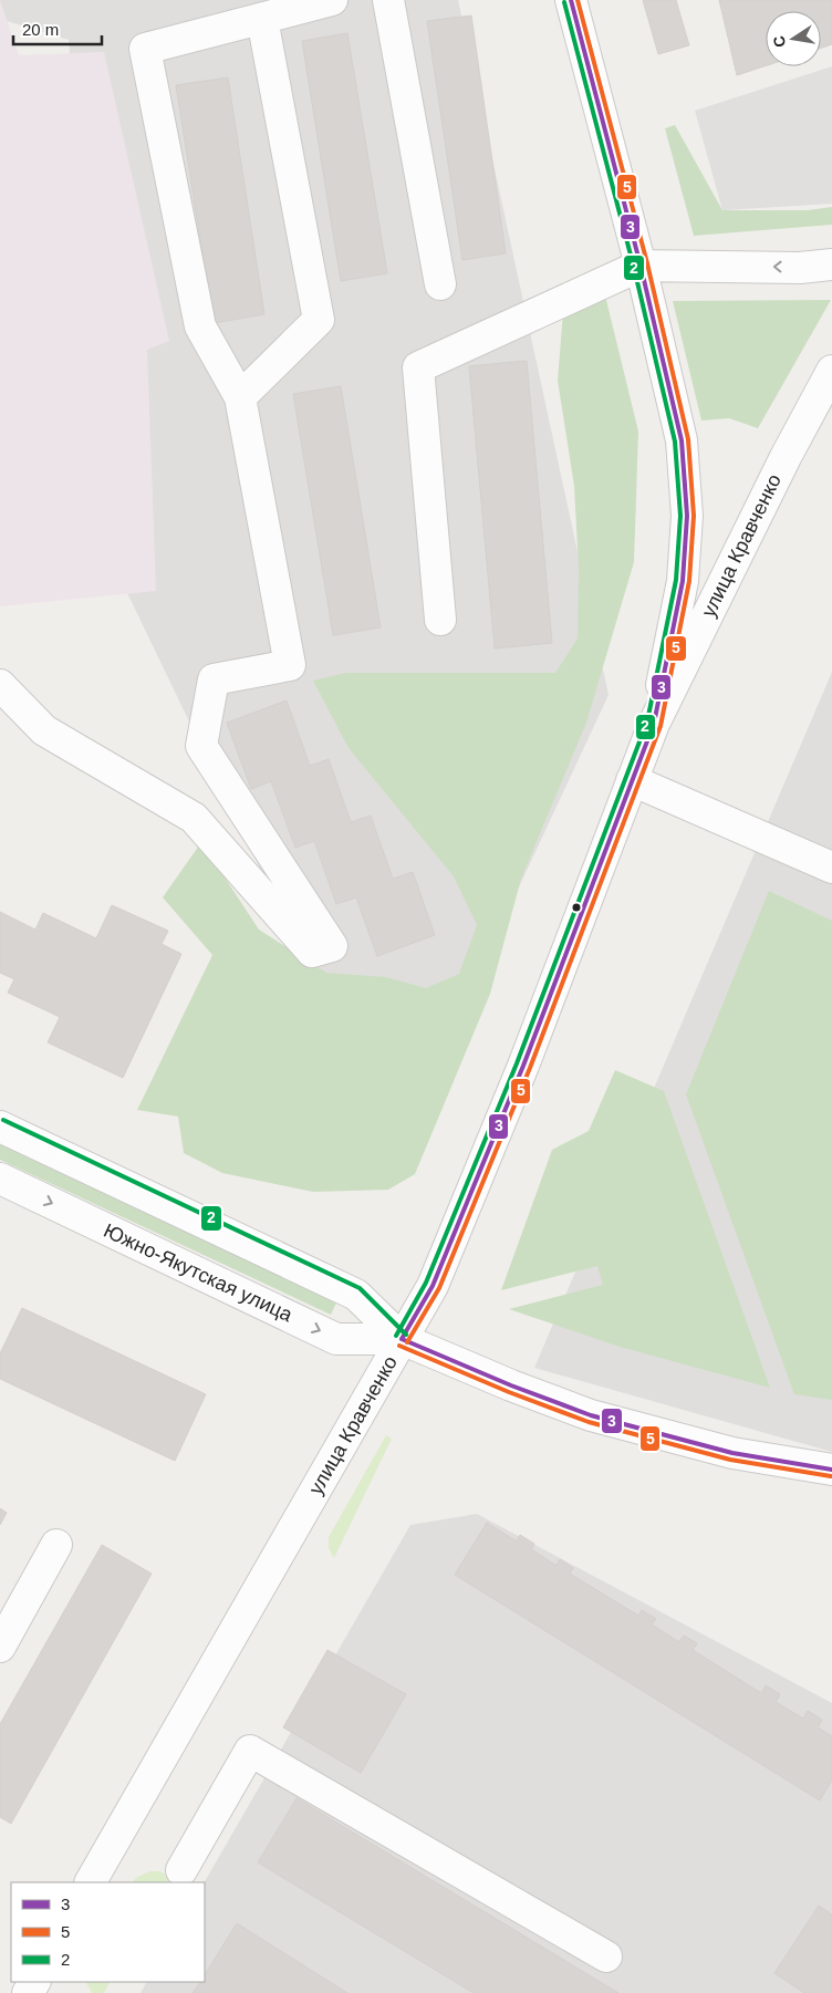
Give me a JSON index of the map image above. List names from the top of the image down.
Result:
{
  "streets": {
    "street": ["улица Кравченко", "Южно-Якутская улица"]
  },
  "crossings": [
    ["улица Кравченко", "Южно-Якутская улица"]
  ],
  "lines": ["transit line 3", "transit line 5", "transit line 2"],
  "legend": ["3", "5", "2"],
  "scale_bar": "20 m",
  "north": "left"
}
